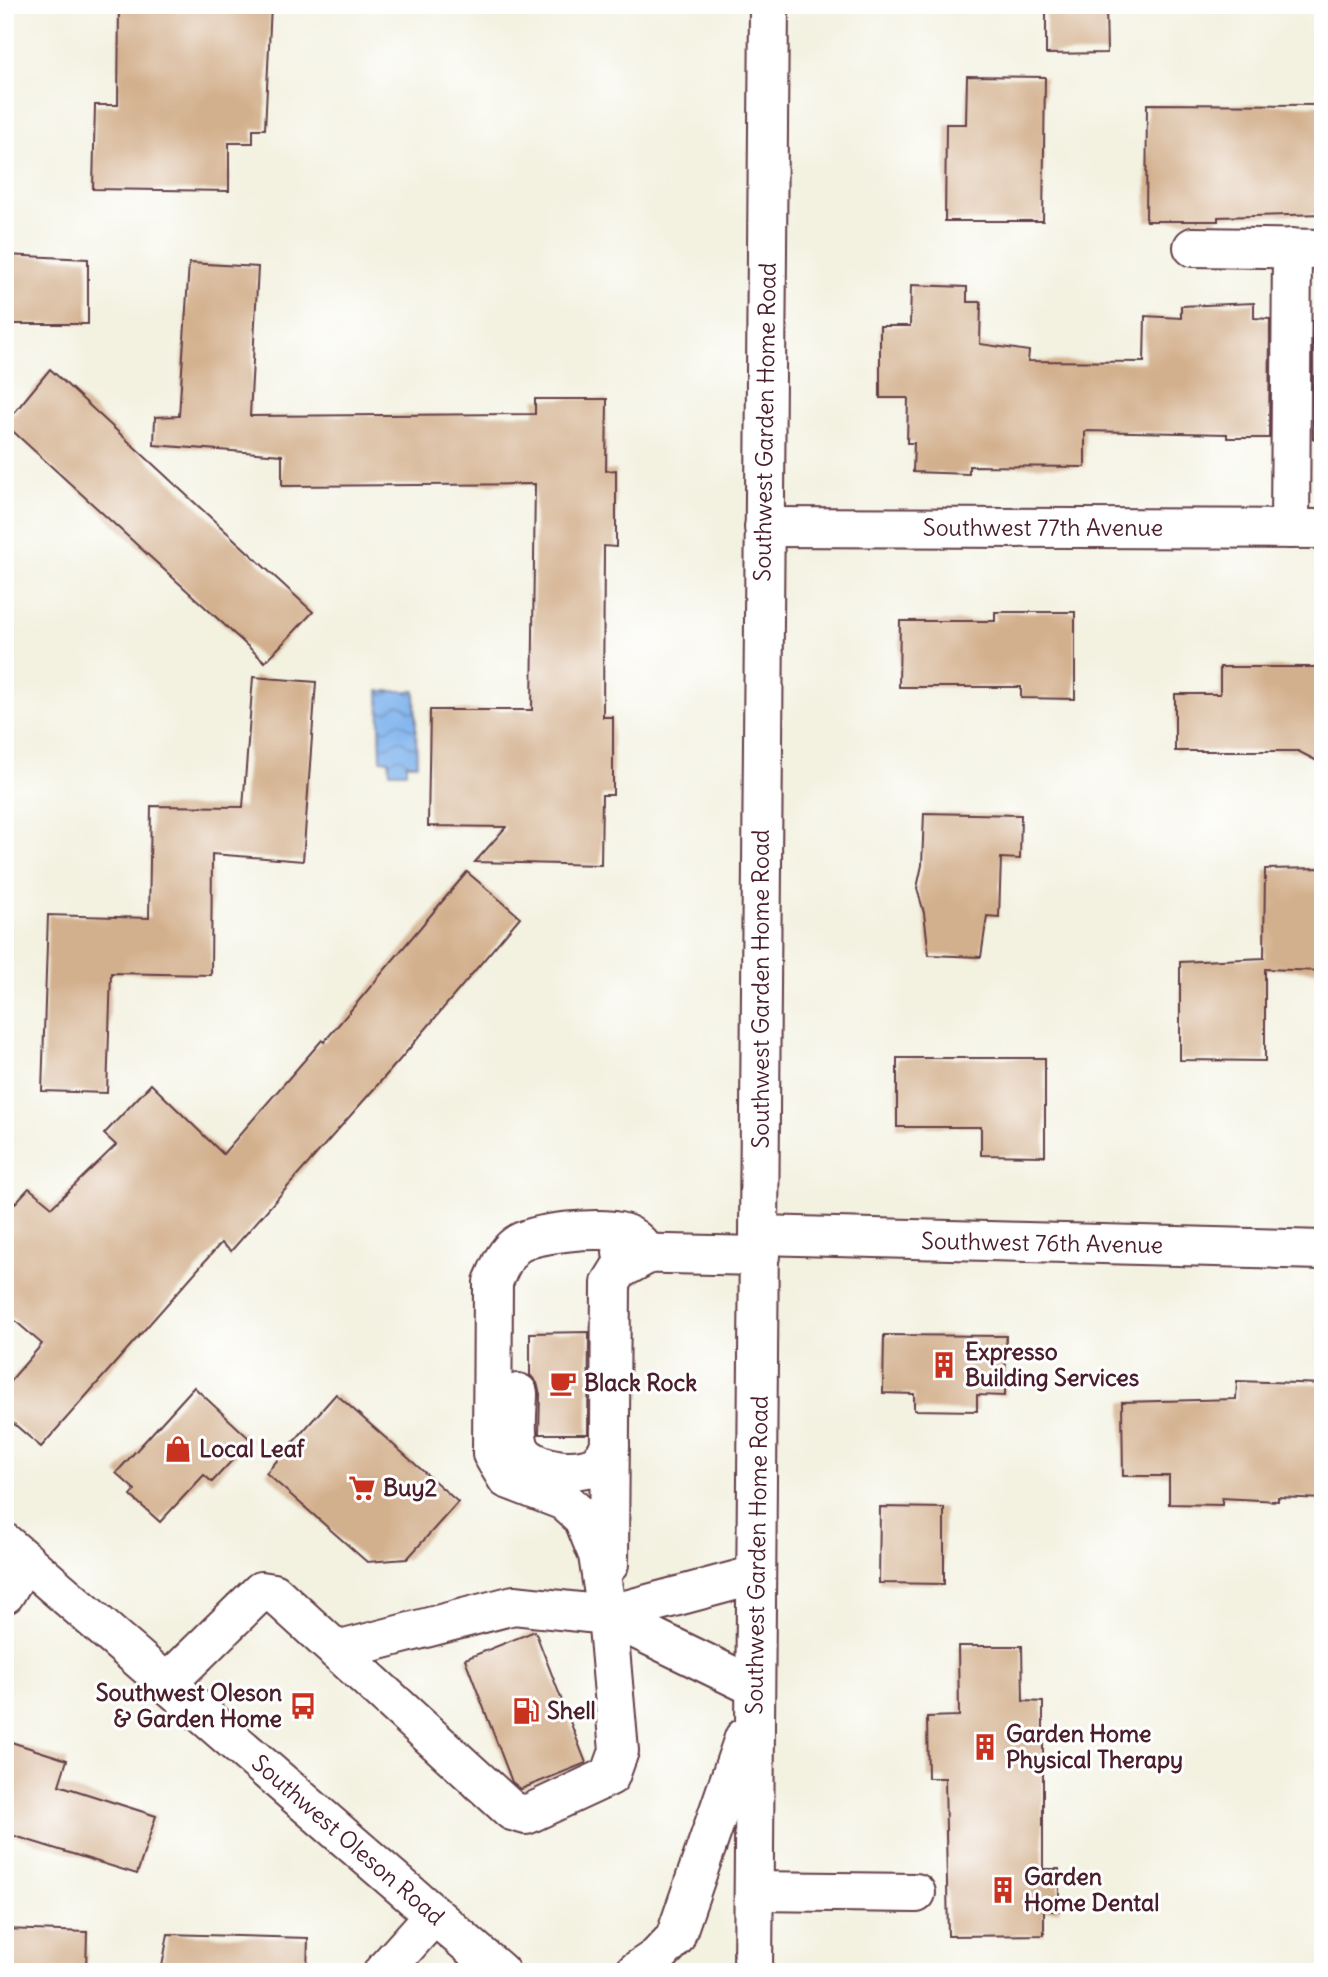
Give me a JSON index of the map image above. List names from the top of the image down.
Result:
{
  "streets": {
    "main road": [
      "Southwest Garden Home Road",
      "Southwest 77th Avenue",
      "Southwest 76th Avenue",
      "Southwest Oleson Road"
    ]
  },
  "crossings": [
    ["Southwest Garden Home Road", "Southwest 77th Avenue"],
    ["Southwest Garden Home Road", "Southwest 76th Avenue"]
  ],
  "places": {
    "building": ["Expresso Building Services", "Garden Home Physical Therapy", "Garden Home Dental"],
    "cafe": ["Black Rock"],
    "shop": ["Local Leaf"],
    "supermarket": ["Buy2"],
    "bus stop": ["Southwest Oleson & Garden Home"],
    "fuel station": ["Shell"]
  }
}
